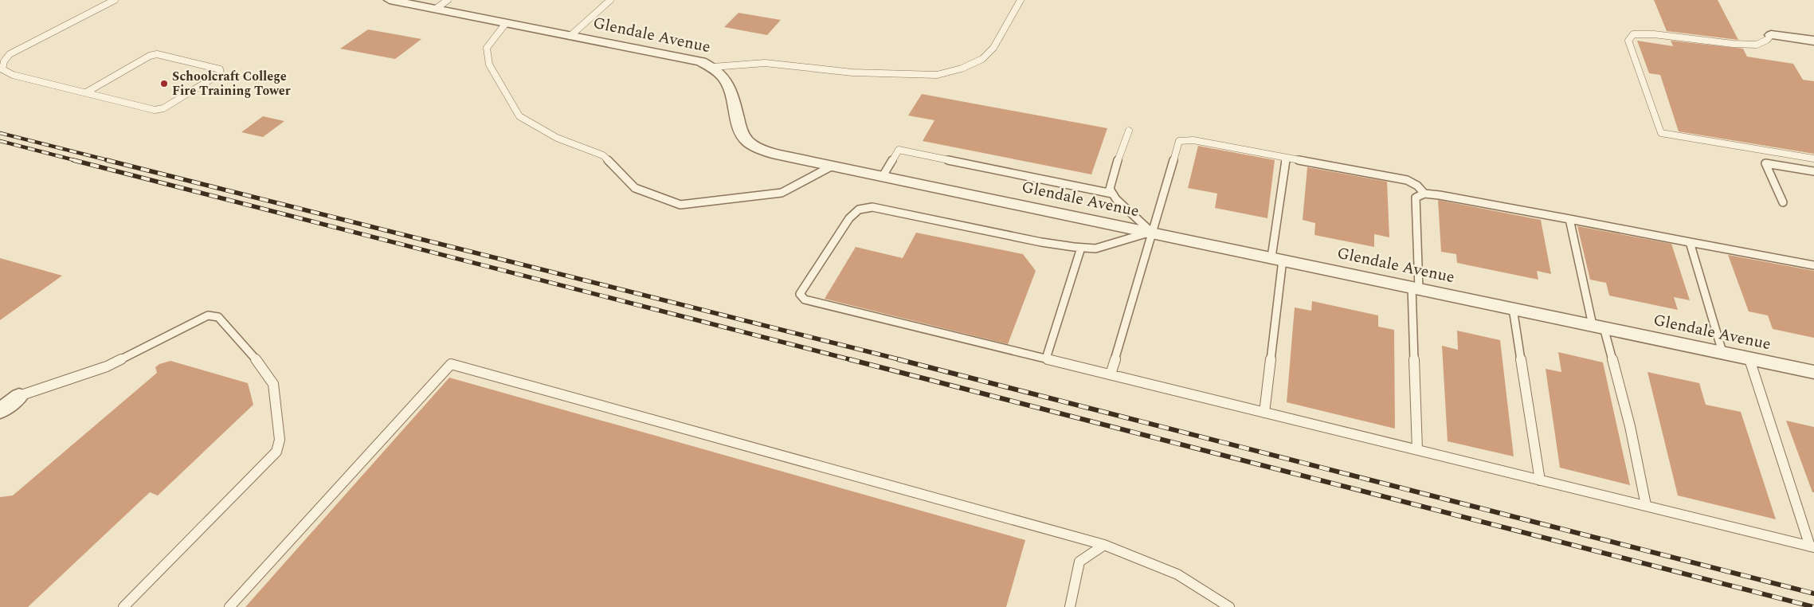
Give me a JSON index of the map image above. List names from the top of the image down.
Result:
{
  "streets": {
    "street": ["Glendale Avenue"]
  },
  "places": ["Schoolcraft College Fire Training Tower"]
}
